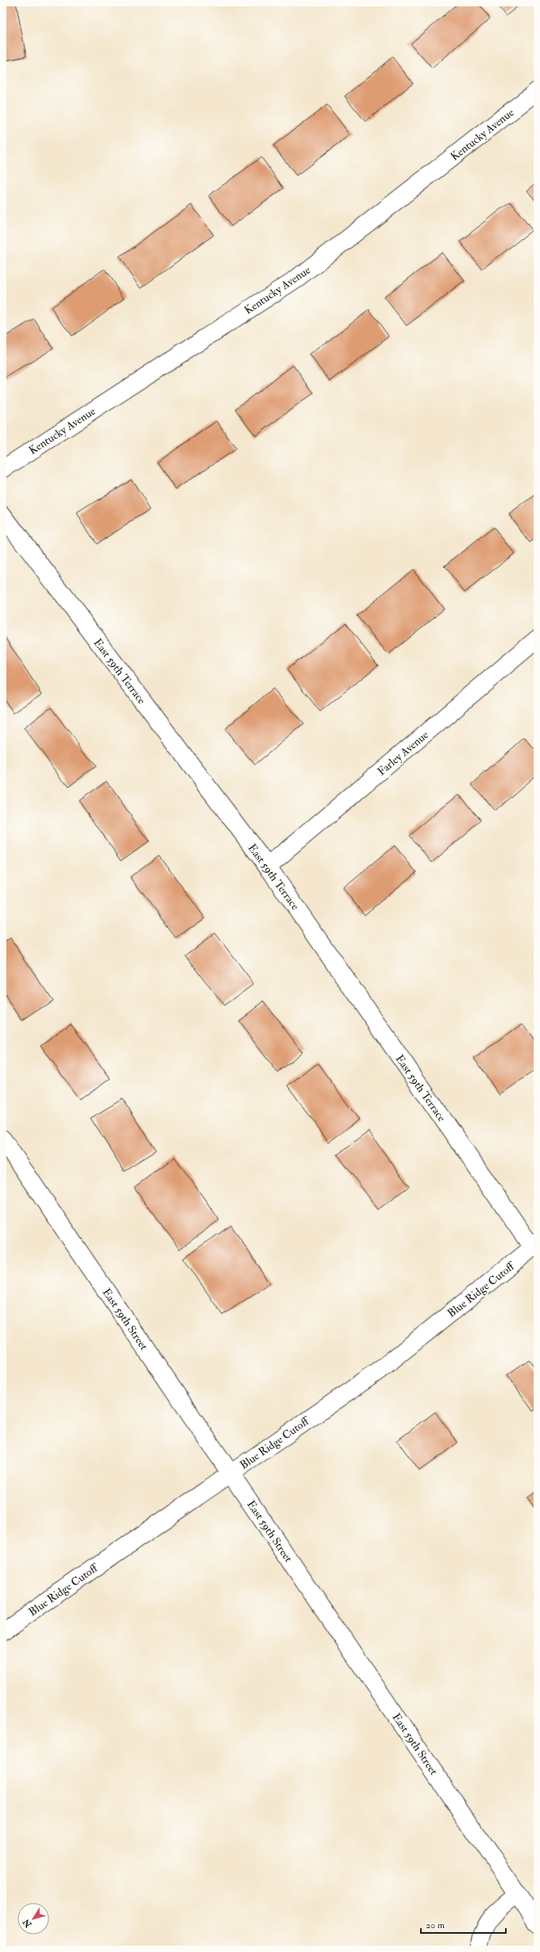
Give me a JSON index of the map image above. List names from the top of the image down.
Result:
{
  "streets": {
    "street": [
      "Kentucky Avenue",
      "East 59th Terrace",
      "Farley Avenue",
      "Blue Ridge Cutoff",
      "East 59th Street"
    ]
  },
  "crossings": [
    ["East 59th Terrace", "Farley Avenue"],
    ["East 59th Terrace", "Blue Ridge Cutoff"],
    ["Blue Ridge Cutoff", "East 59th Street"]
  ],
  "scale_bar": "20 m",
  "north": "bottom left"
}
